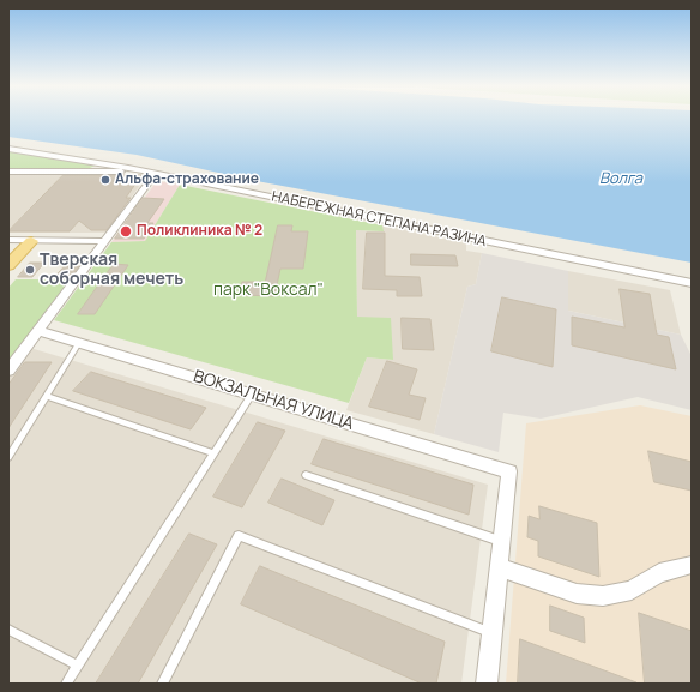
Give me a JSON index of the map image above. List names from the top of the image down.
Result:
{
  "streets": {
    "street": ["НАБЕРЕЖНАЯ СТЕПАНА РАЗИНА", "ВОКЗАЛЬНАЯ УЛИЦА"]
  },
  "water": ["Волга"],
  "parks": ["парк \"Воксал\""],
  "places": ["Альфа-страхование", "Поликлиника № 2", "Тверская соборная мечеть"]
}
